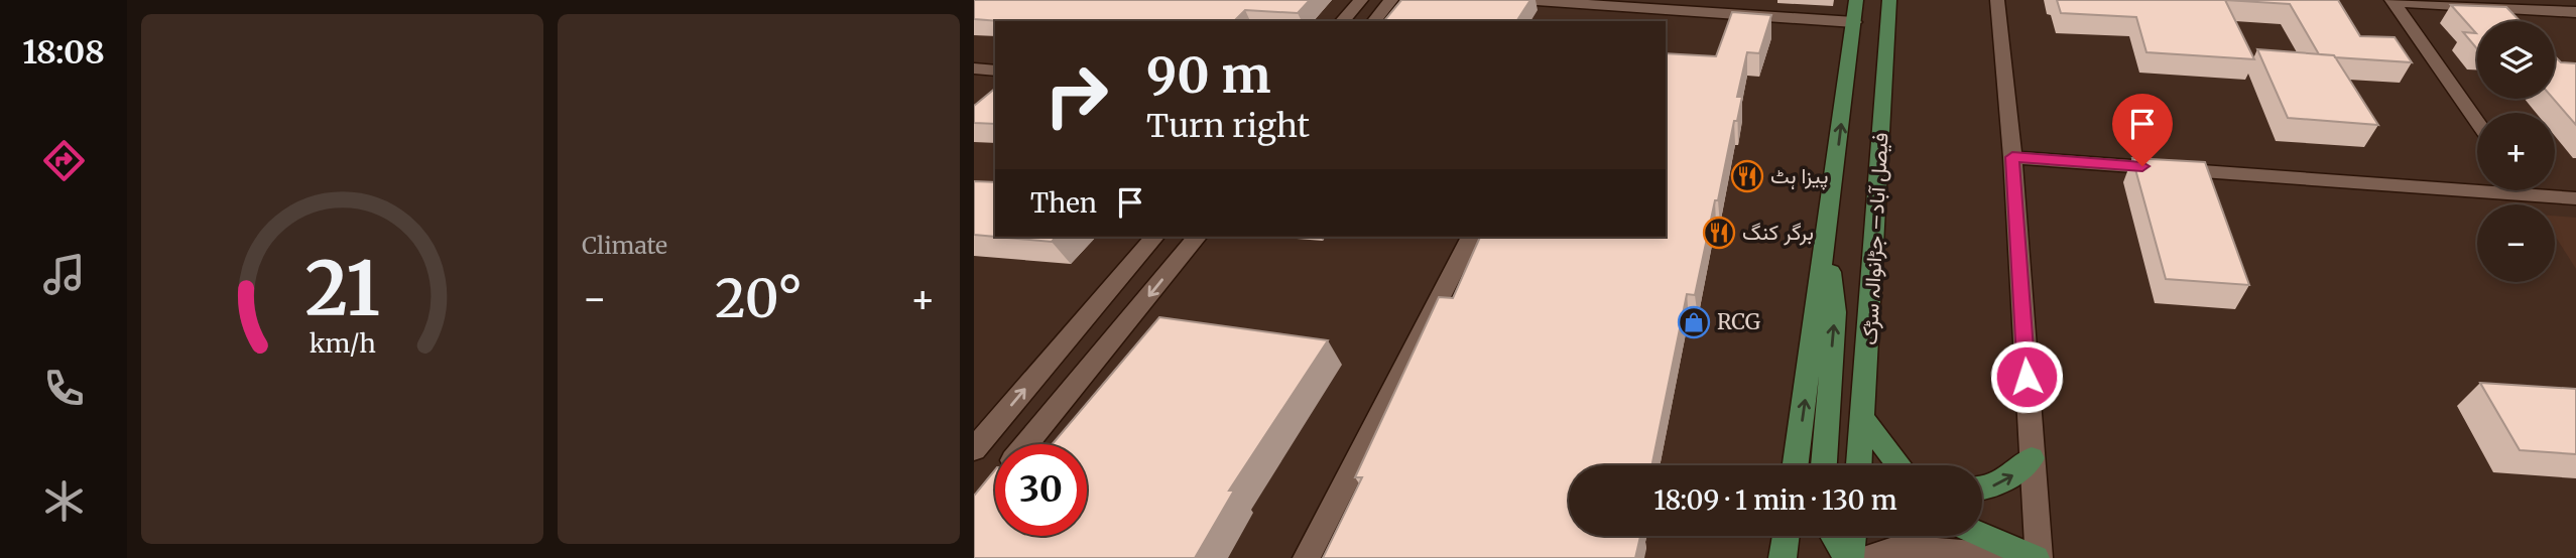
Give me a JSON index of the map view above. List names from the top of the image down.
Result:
{
  "streets": {
    "main road": ["فیصل آباد– جڑانوالہ سڑک"]
  },
  "places": {
    "restaurant": ["پیزا ہٹ", "برگر کنگ"],
    "shop": ["RCG"]
  },
  "page": {
    "tabs": "18:08",
    "tile": "Climate",
    "map_buttons": ["+", "−"],
    "turn": ["90 m", "Turn right"],
    "then": "Then",
    "heat": ["−", "20°", "+"],
    "limit": "30",
    "trip": "18:09 · 1 min · 130 m",
    "gauge": ["21", "km/h"]
  }
}
